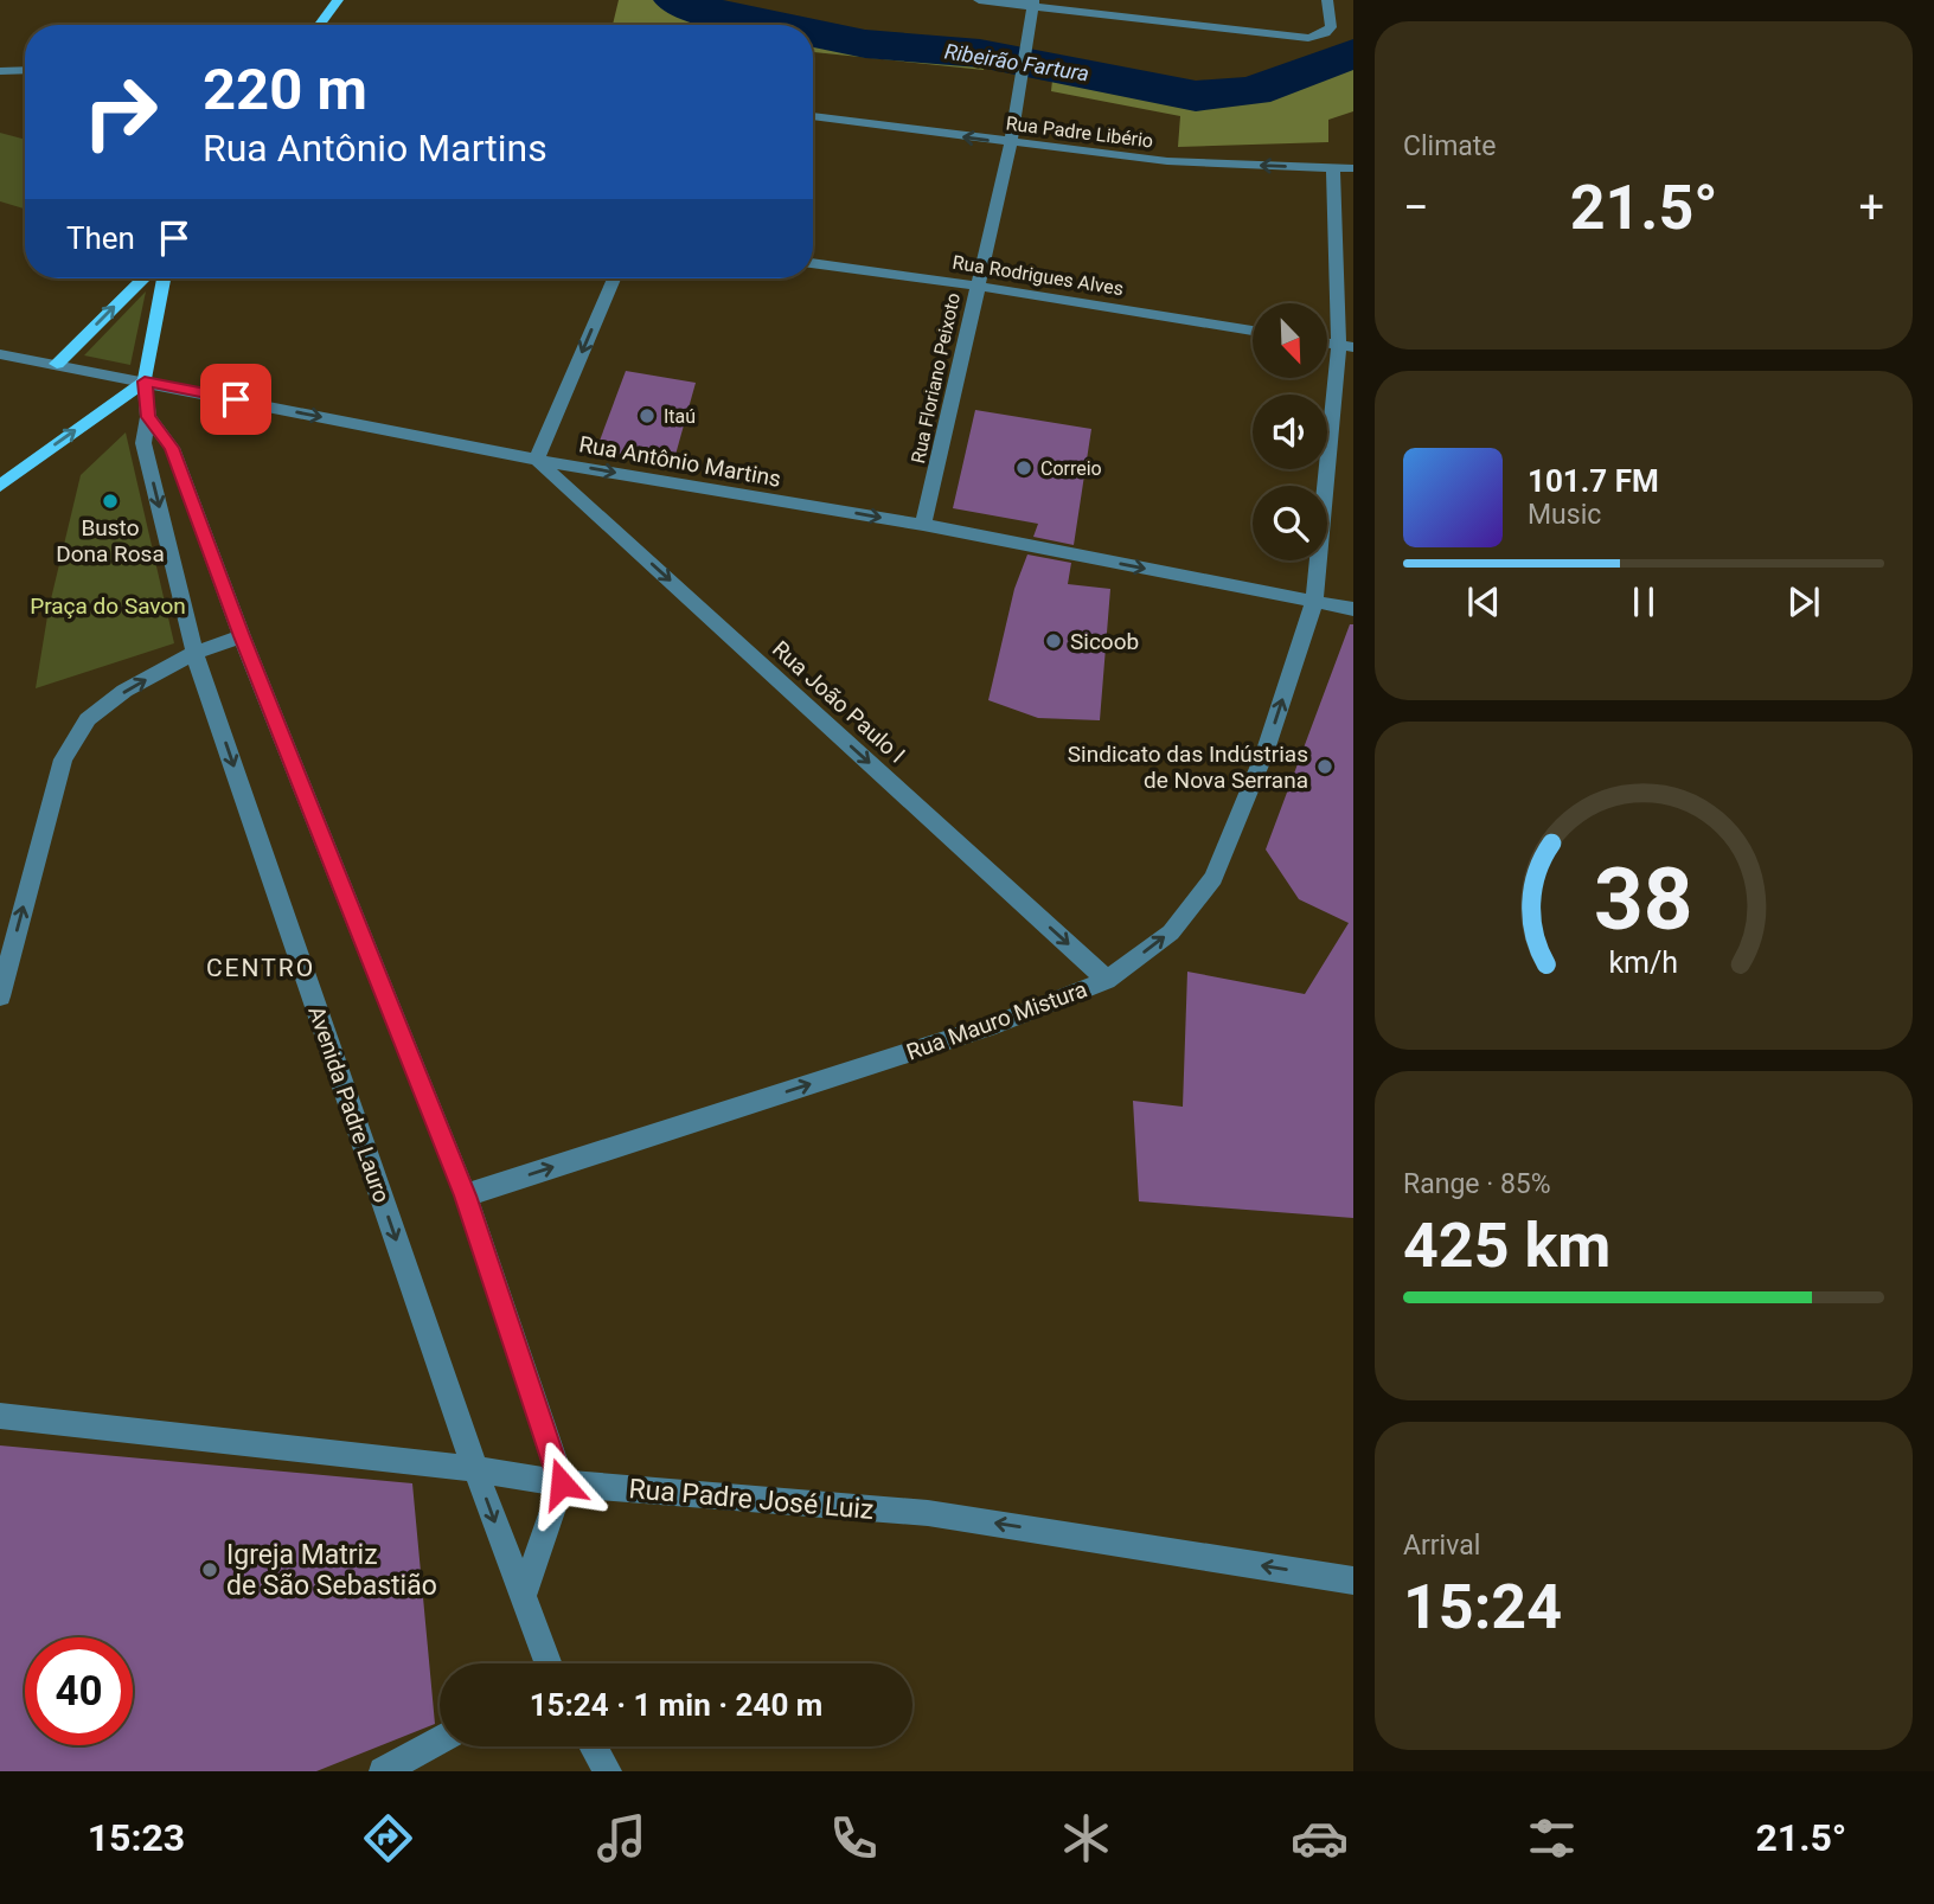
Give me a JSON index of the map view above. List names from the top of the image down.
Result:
{
  "streets": {
    "street": [
      "Rua Padre Libério",
      "Rua Rodrigues Alves",
      "Rua Floriano Peixoto",
      "Rua Antônio Martins",
      "Rua João Paulo I",
      "Rua Mauro Mistura",
      "Avenida Padre Lauro",
      "Rua Padre José Luiz"
    ]
  },
  "crossings": [
    ["Rua Padre Libério", "Rua Floriano Peixoto"],
    ["Rua Padre Libério", "Rua Mauro Mistura"],
    ["Rua Rodrigues Alves", "Rua Floriano Peixoto"],
    ["Rua Floriano Peixoto", "Rua Antônio Martins"],
    ["Rua Antônio Martins", "Rua João Paulo I"],
    ["Rua Antônio Martins", "Rua Mauro Mistura"],
    ["Rua Antônio Martins", "Avenida Padre Lauro"],
    ["Rua João Paulo I", "Rua Mauro Mistura"],
    ["Avenida Padre Lauro", "Rua Padre José Luiz"]
  ],
  "one_way": [
    "Rua Padre Libério",
    "Rua Antônio Martins",
    "Rua João Paulo I",
    "Rua Mauro Mistura",
    "Rua Padre José Luiz"
  ],
  "districts": ["CENTRO"],
  "water": ["Ribeirão Fartura"],
  "parks": ["Praça do Savon"],
  "places": [
    "Itaú",
    "Correio",
    "Busto Dona Rosa",
    "Sicoob",
    "Sindicato das Indústrias de Nova Serrana",
    "Igreja Matriz de São Sebastião"
  ],
  "north": "bottom right",
  "page": {
    "tile": [
      "Climate",
      ["Range · 85%", "425 km"],
      ["Arrival", "15:24"]
    ],
    "turn": ["220 m", "Rua Antônio Martins"],
    "heat": ["−", "21.5°", "+"],
    "then": "Then",
    "song": ["101.7 FM", "Music"],
    "limit": "40",
    "trip": "15:24 · 1 min · 240 m",
    "tabs": ["15:23", "21.5°"],
    "gauge": ["38", "km/h"]
  }
}
